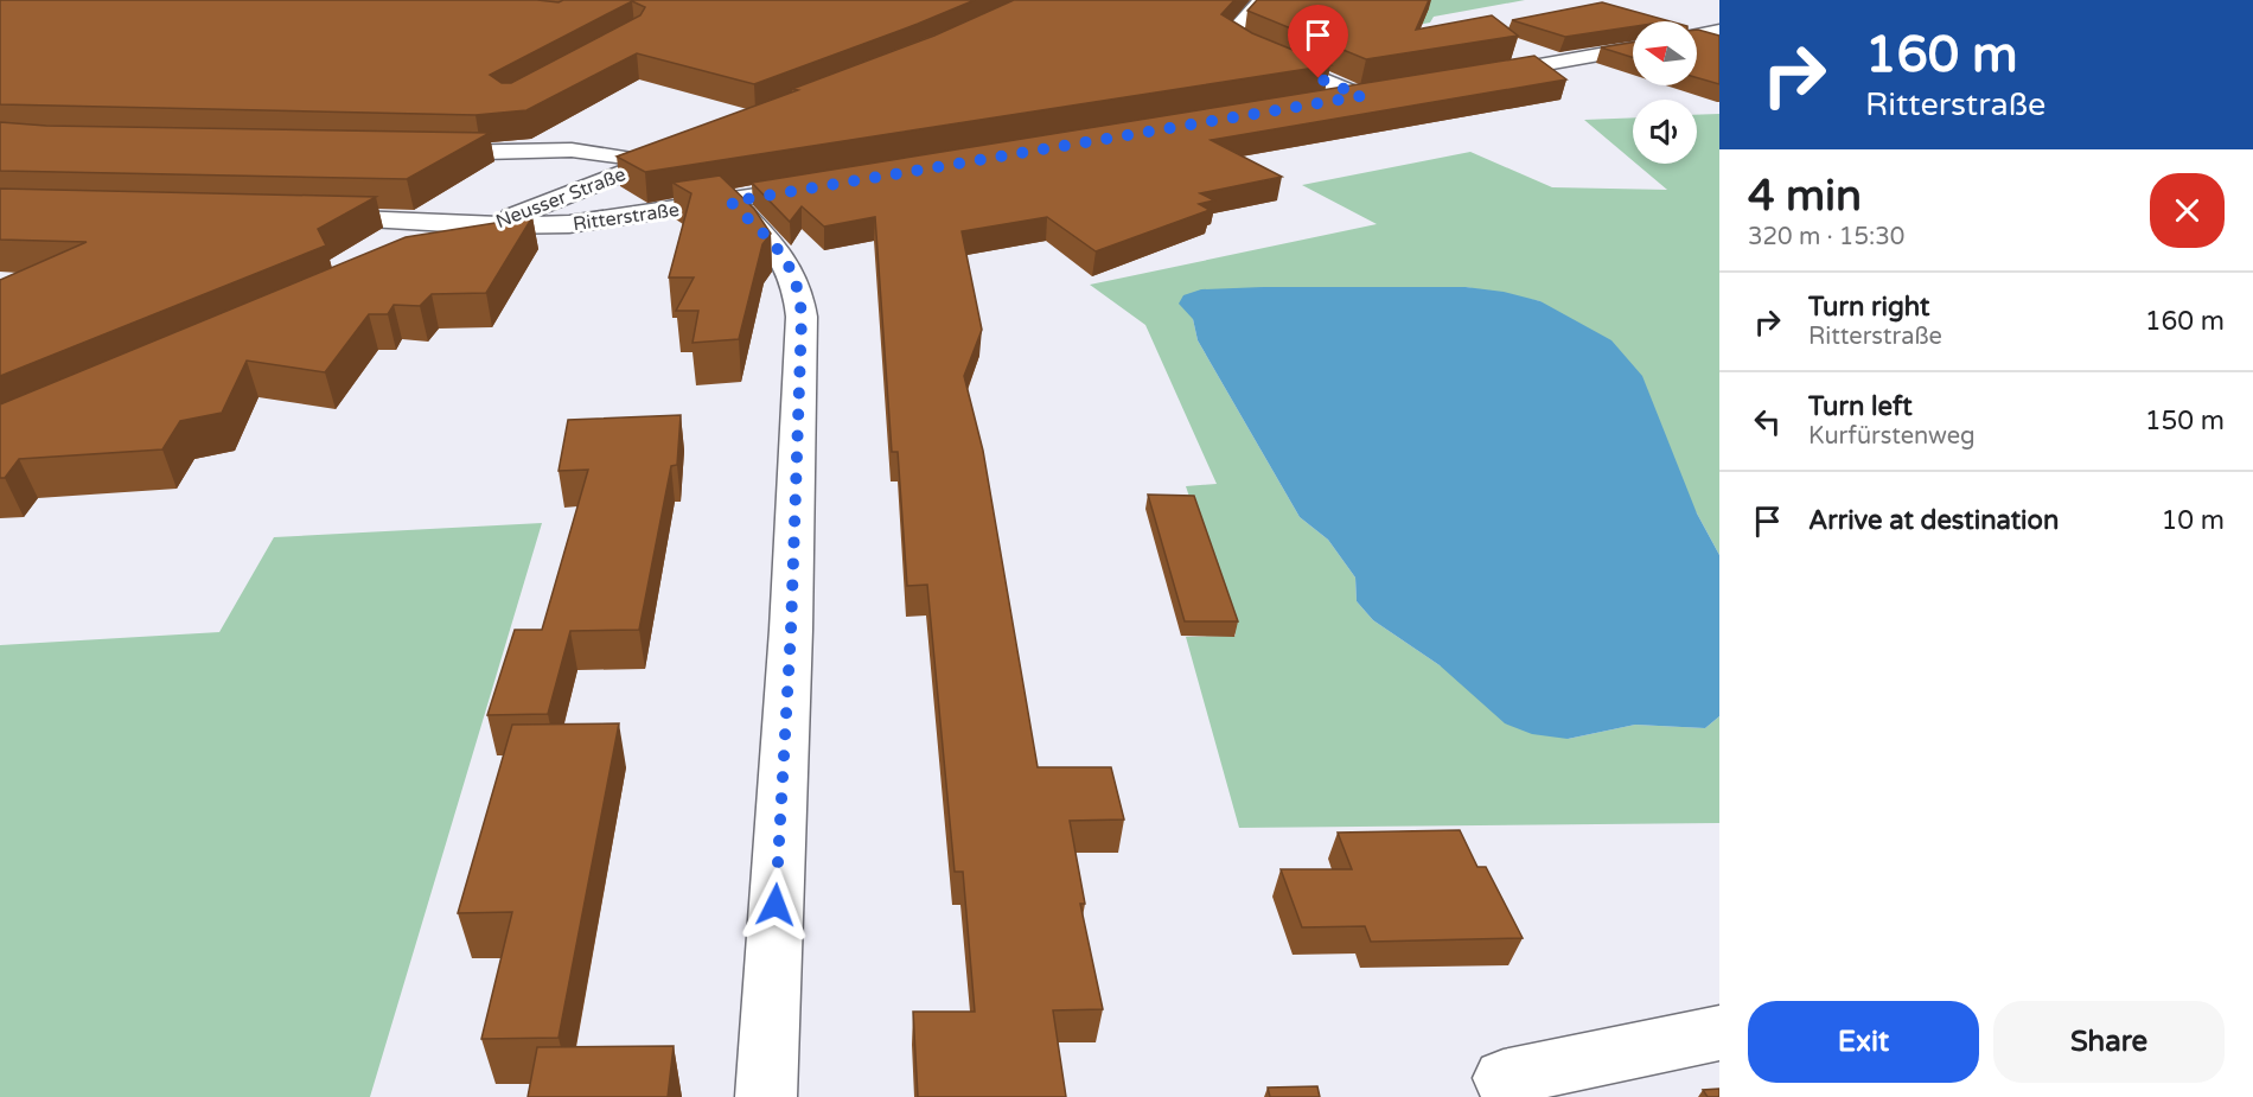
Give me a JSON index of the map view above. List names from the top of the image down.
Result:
{
  "streets": {
    "street": ["Neusser Straße", "Ritterstraße"]
  },
  "crossings": [
    ["Neusser Straße", "Ritterstraße"]
  ],
  "north": "left",
  "page": {
    "turn": ["160 m", "Ritterstraße"],
    "heading": ["4 min", "320 m · 15:30"],
    "list": [
      {
        "name": "Turn right",
        "note": "Ritterstraße",
        "value": "160 m"
      },
      {
        "name": "Turn left",
        "note": "Kurfürstenweg",
        "value": "150 m"
      },
      {
        "name": "Arrive at destination",
        "value": "10 m"
      }
    ],
    "buttons": ["Exit", "Share"]
  }
}
